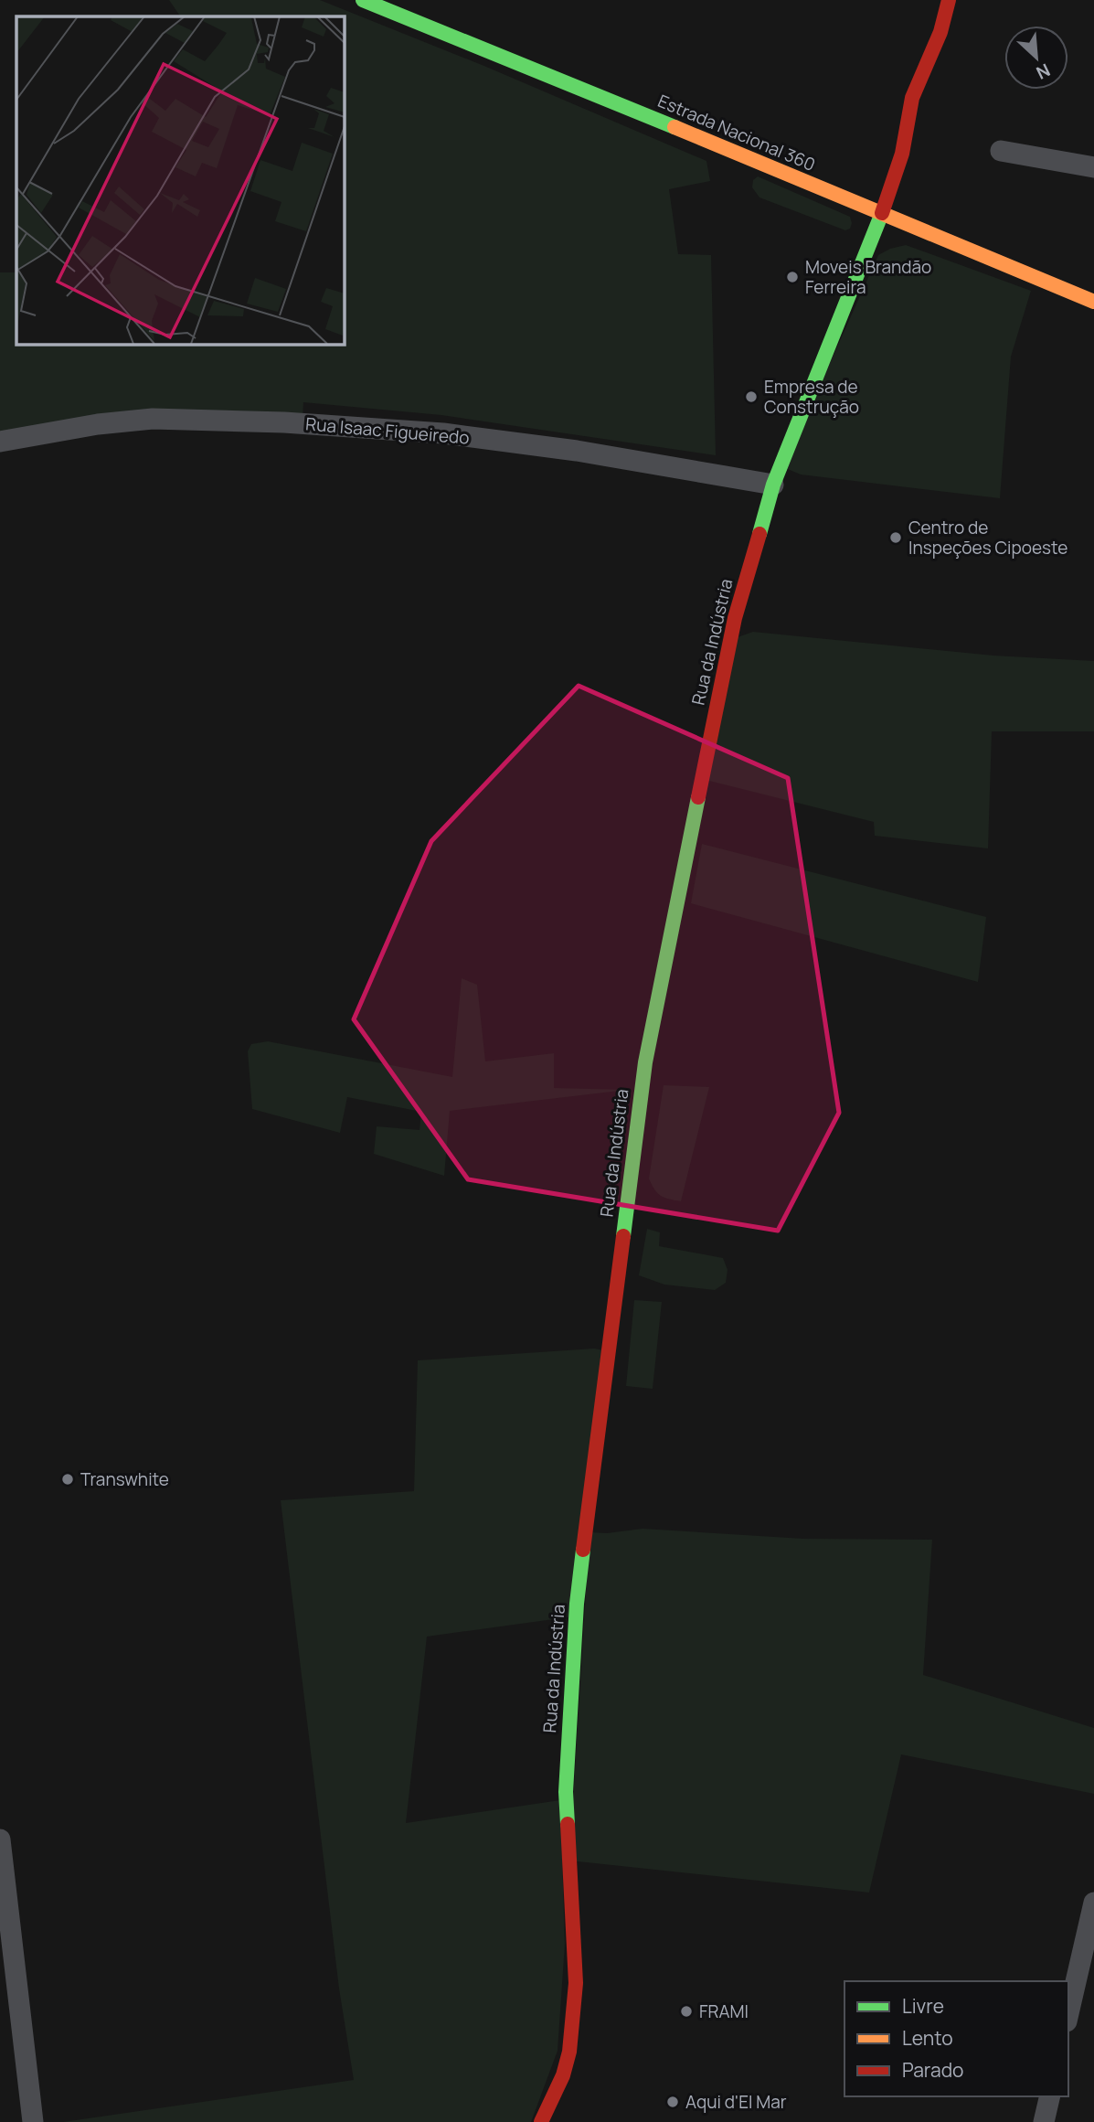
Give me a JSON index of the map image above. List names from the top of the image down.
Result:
{
  "streets": {
    "street": ["Estrada Nacional 360", "Rua Isaac Figueiredo", "Rua da Indústria"]
  },
  "crossings": [
    ["Estrada Nacional 360", "Rua da Indústria"],
    ["Rua Isaac Figueiredo", "Rua da Indústria"]
  ],
  "places": [
    "Moveis Brandão Ferreira",
    "Empresa de Construção",
    "Centro de Inspeções Cipoeste",
    "Transwhite",
    "FRAMI",
    "Aqui d'El Mar"
  ],
  "legend": ["Livre", "Lento", "Parado"],
  "north": "bottom right"
}
